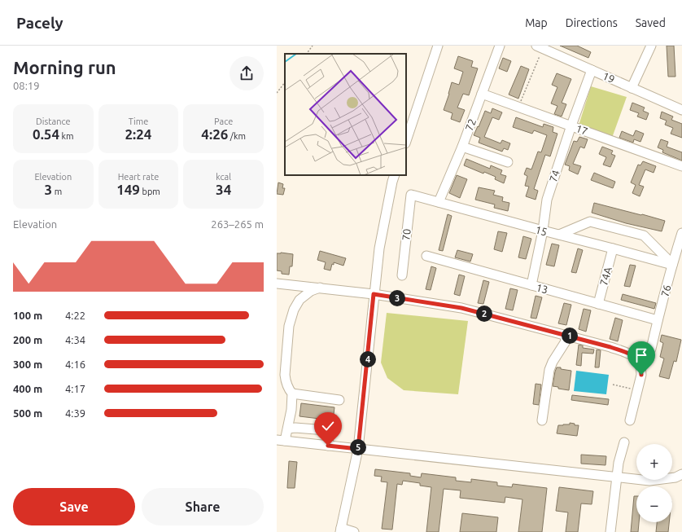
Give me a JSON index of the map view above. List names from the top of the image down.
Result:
{
  "streets": {
    "street": [
      "19",
      "72",
      "17",
      "74",
      "15",
      "70",
      "74A",
      "13",
      "76"
    ]
  },
  "crossings": [
    ["19", "74"],
    ["72", "17"],
    ["72", "15"],
    ["17", "74"],
    ["74", "15"],
    ["74", "13"],
    ["15", "70"],
    ["15", "74A"],
    ["15", "76"],
    ["74A", "13"],
    ["13", "76"]
  ],
  "page": {
    "header": "Pacely",
    "nav": ["Map", "Directions", "Saved"],
    "heading": ["Morning run", "08:19"],
    "stats": [
      ["Distance", "0.54 km"],
      ["Time", "2:24"],
      ["Pace", "4:26 /km"],
      ["Elevation", "3 m"],
      ["Heart rate", "149 bpm"],
      ["kcal", "34"]
    ],
    "chart": ["Elevation", "263–265 m"],
    "pins": [
      "3",
      "2",
      "1",
      "4",
      "5"
    ],
    "list": [
      {
        "name": "100 m",
        "note": "4:22"
      },
      {
        "name": "200 m",
        "note": "4:34"
      },
      {
        "name": "300 m",
        "note": "4:16"
      },
      {
        "name": "400 m",
        "note": "4:17"
      },
      {
        "name": "500 m",
        "note": "4:39"
      }
    ],
    "map_buttons": ["+", "−"],
    "buttons": ["Save", "Share"]
  }
}
